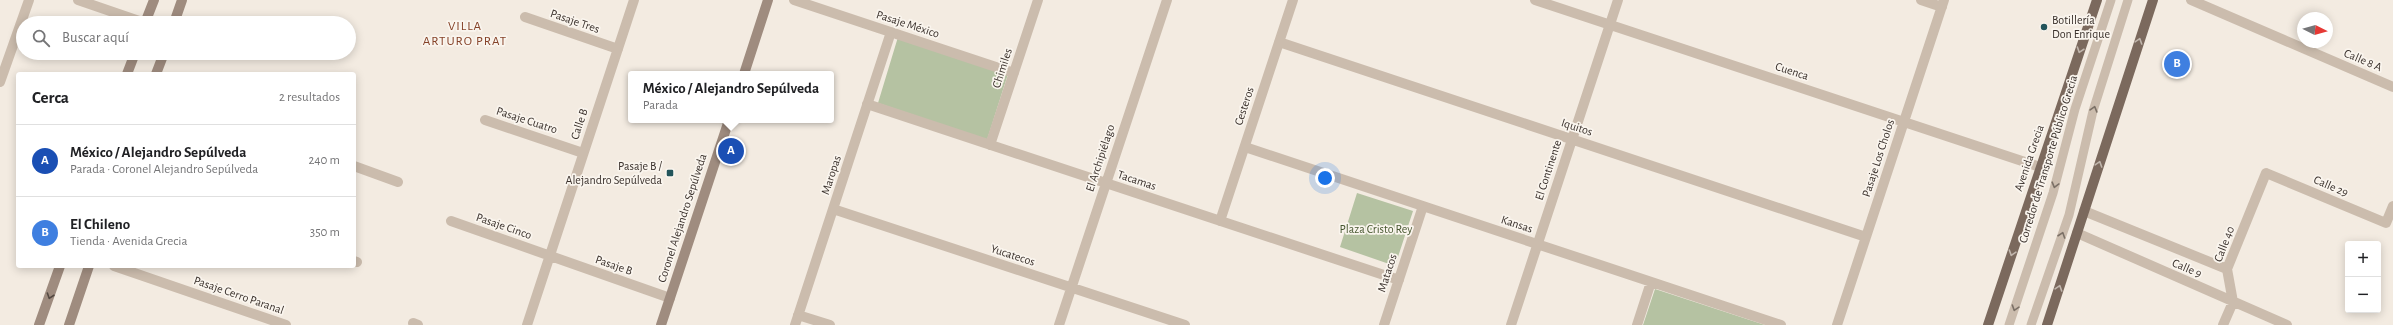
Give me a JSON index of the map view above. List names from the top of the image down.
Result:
{
  "streets": {
    "main road": ["Avenida Grecia"],
    "street": [
      "Pasaje Tres",
      "Pasaje México",
      "Calle 8 A",
      "Chimiles",
      "Cuenca",
      "Cesteros",
      "Pasaje Cuatro",
      "Calle B",
      "Iquitos",
      "El Archipiélago",
      "Pasaje Los Cholos",
      "El Continente",
      "Maropas",
      "Tacamas",
      "Calle 29",
      "Coronel Alejandro Sepúlveda",
      "Kansas",
      "Pasaje Cinco",
      "Calle 40",
      "Yucatecos",
      "Pasaje B",
      "Calle 9",
      "Matacos",
      "Pasaje Cerro Paranal"
    ],
    "lane": ["Corredor de Transporte Público Grecia"]
  },
  "crossings": [
    ["Pasaje Tres", "Calle B"],
    ["Pasaje México", "Chimiles"],
    ["Pasaje México", "Maropas"],
    ["Chimiles", "Tacamas"],
    ["Cuenca", "Pasaje Los Cholos"],
    ["Cuenca", "Avenida Grecia"],
    ["Cuenca", "El Continente"],
    ["Cesteros", "Iquitos"],
    ["Cesteros", "Tacamas"],
    ["Cesteros", "Kansas"],
    ["Pasaje Cuatro", "Calle B"],
    ["Calle B", "Pasaje Cinco"],
    ["Calle B", "Pasaje B"],
    ["Iquitos", "Pasaje Los Cholos"],
    ["Iquitos", "El Continente"],
    ["El Archipiélago", "Tacamas"],
    ["El Archipiélago", "Yucatecos"],
    ["El Continente", "Kansas"],
    ["Maropas", "Tacamas"],
    ["Maropas", "Yucatecos"],
    ["Tacamas", "Matacos"],
    ["Calle 29", "Calle 40"],
    ["Coronel Alejandro Sepúlveda", "Pasaje B"],
    ["Kansas", "Matacos"],
    ["Pasaje Cinco", "Pasaje B"],
    ["Calle 40", "Calle 9"]
  ],
  "districts": ["VILLA ARTURO PRAT"],
  "parks": ["Plaza Cristo Rey"],
  "places": {
    "other": ["Botillería Don Enrique"],
    "transit": ["Pasaje B / Alejandro Sepúlveda"]
  },
  "north": "right",
  "page": {
    "search": "Buscar aquí",
    "pins": ["B", "A"],
    "popup": ["México / Alejandro Sepúlveda", "Parada"],
    "heading": ["Cerca", "2 resultados"],
    "list": [
      {
        "mark": "A",
        "name": "México / Alejandro Sepúlveda",
        "note": "Parada · Coronel Alejandro Sepúlveda",
        "value": "240 m"
      },
      {
        "mark": "B",
        "name": "El Chileno",
        "note": "Tienda · Avenida Grecia",
        "value": "350 m"
      }
    ],
    "map_buttons": ["+", "−"]
  }
}
